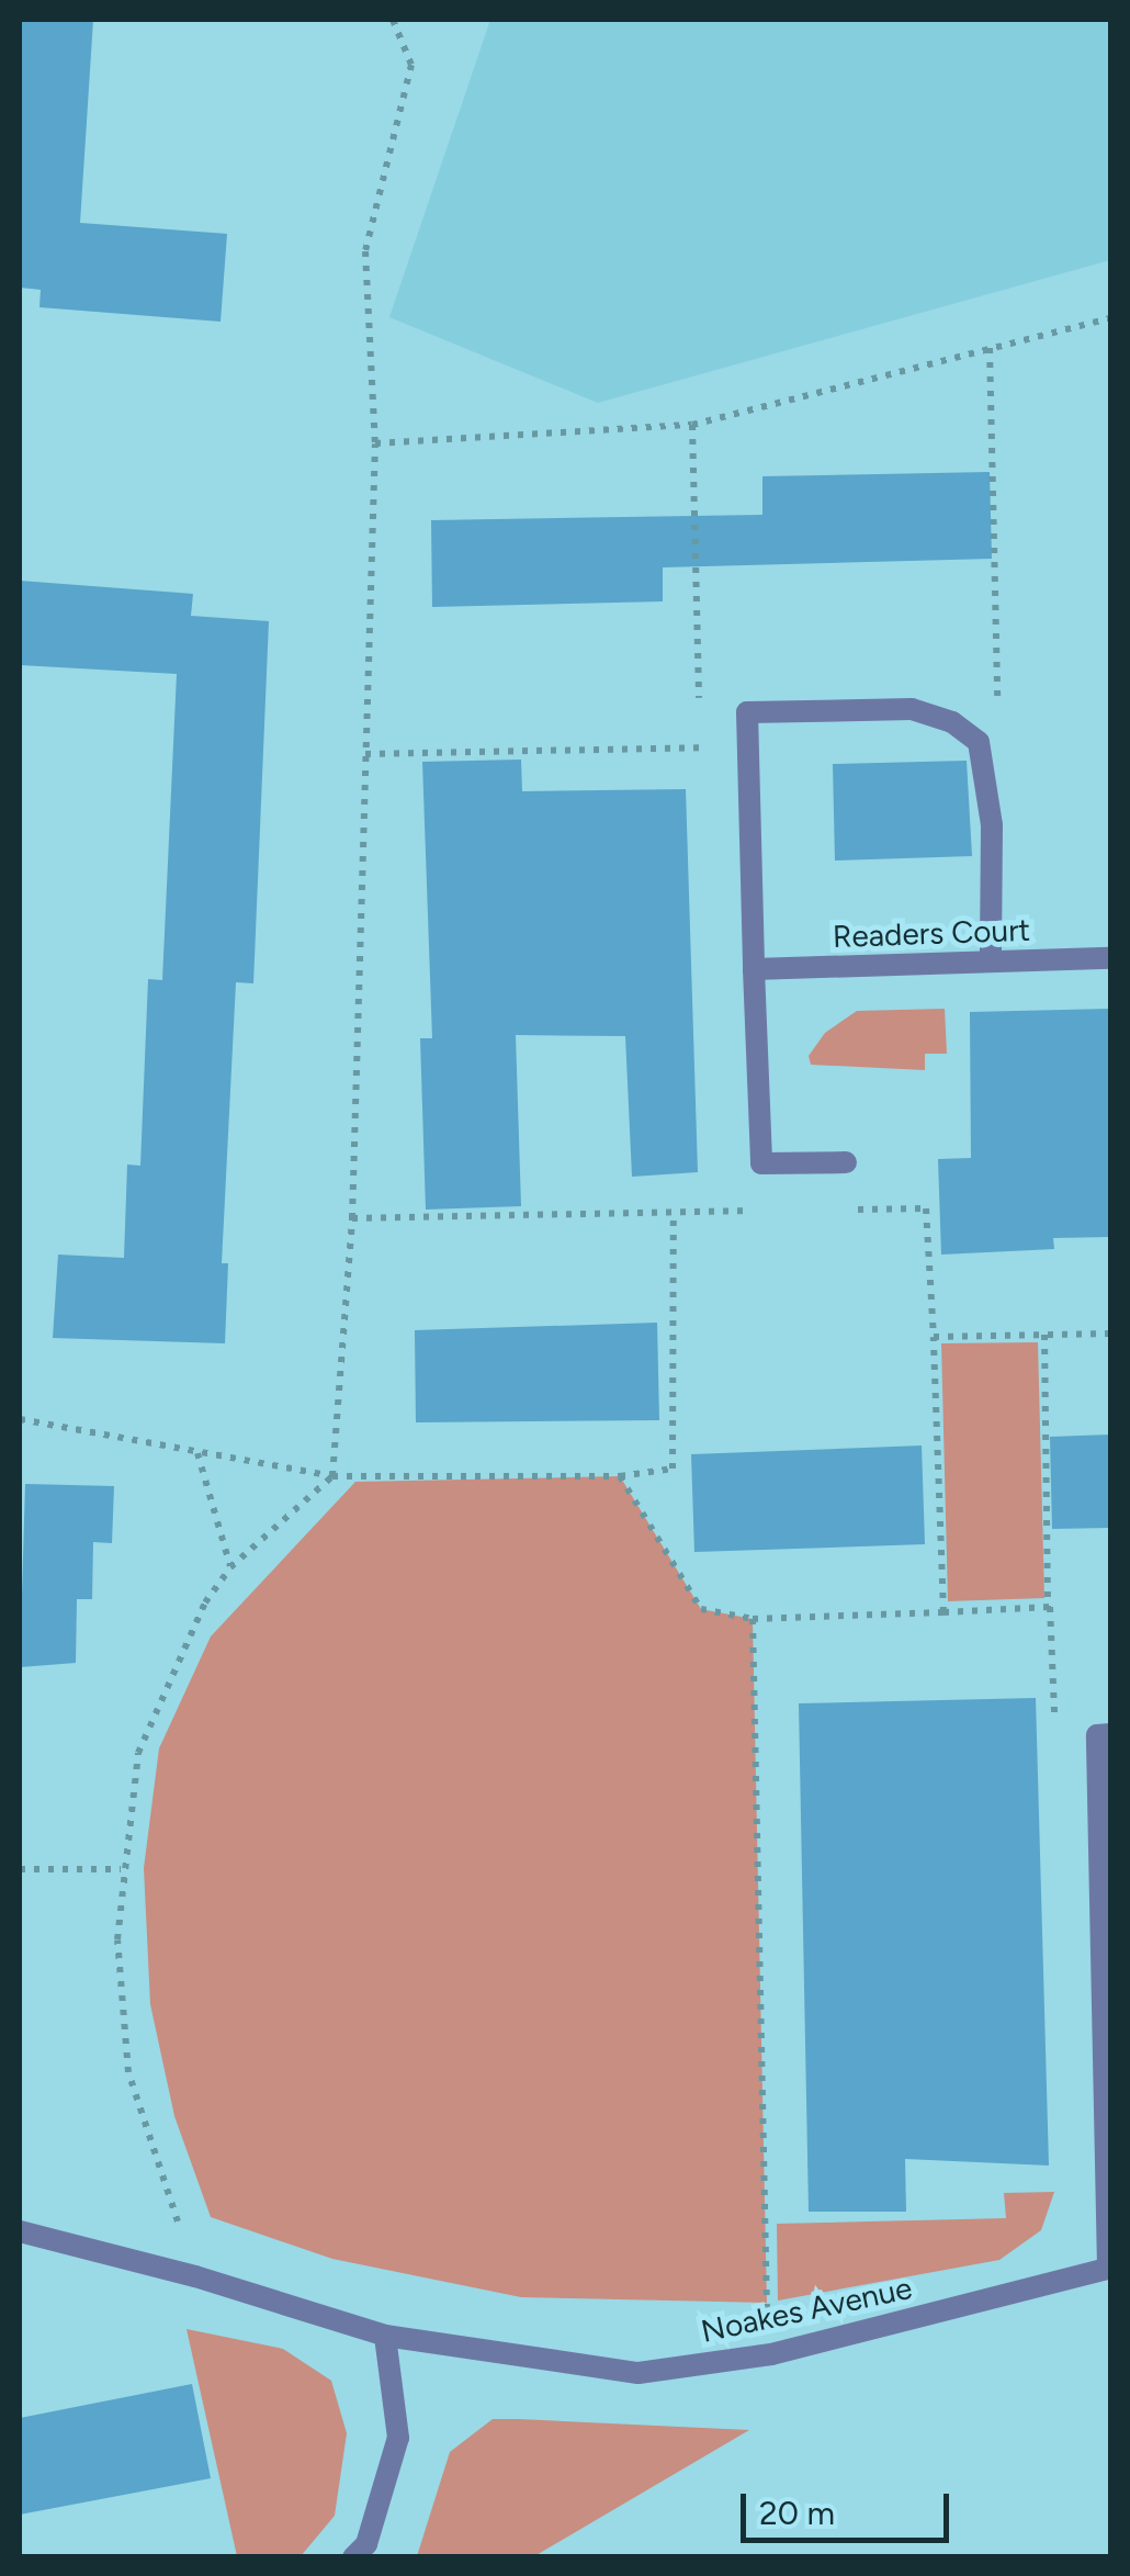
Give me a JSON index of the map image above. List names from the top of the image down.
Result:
{
  "streets": {
    "street": ["Readers Court", "Noakes Avenue"]
  },
  "scale_bar": "20 m"
}
